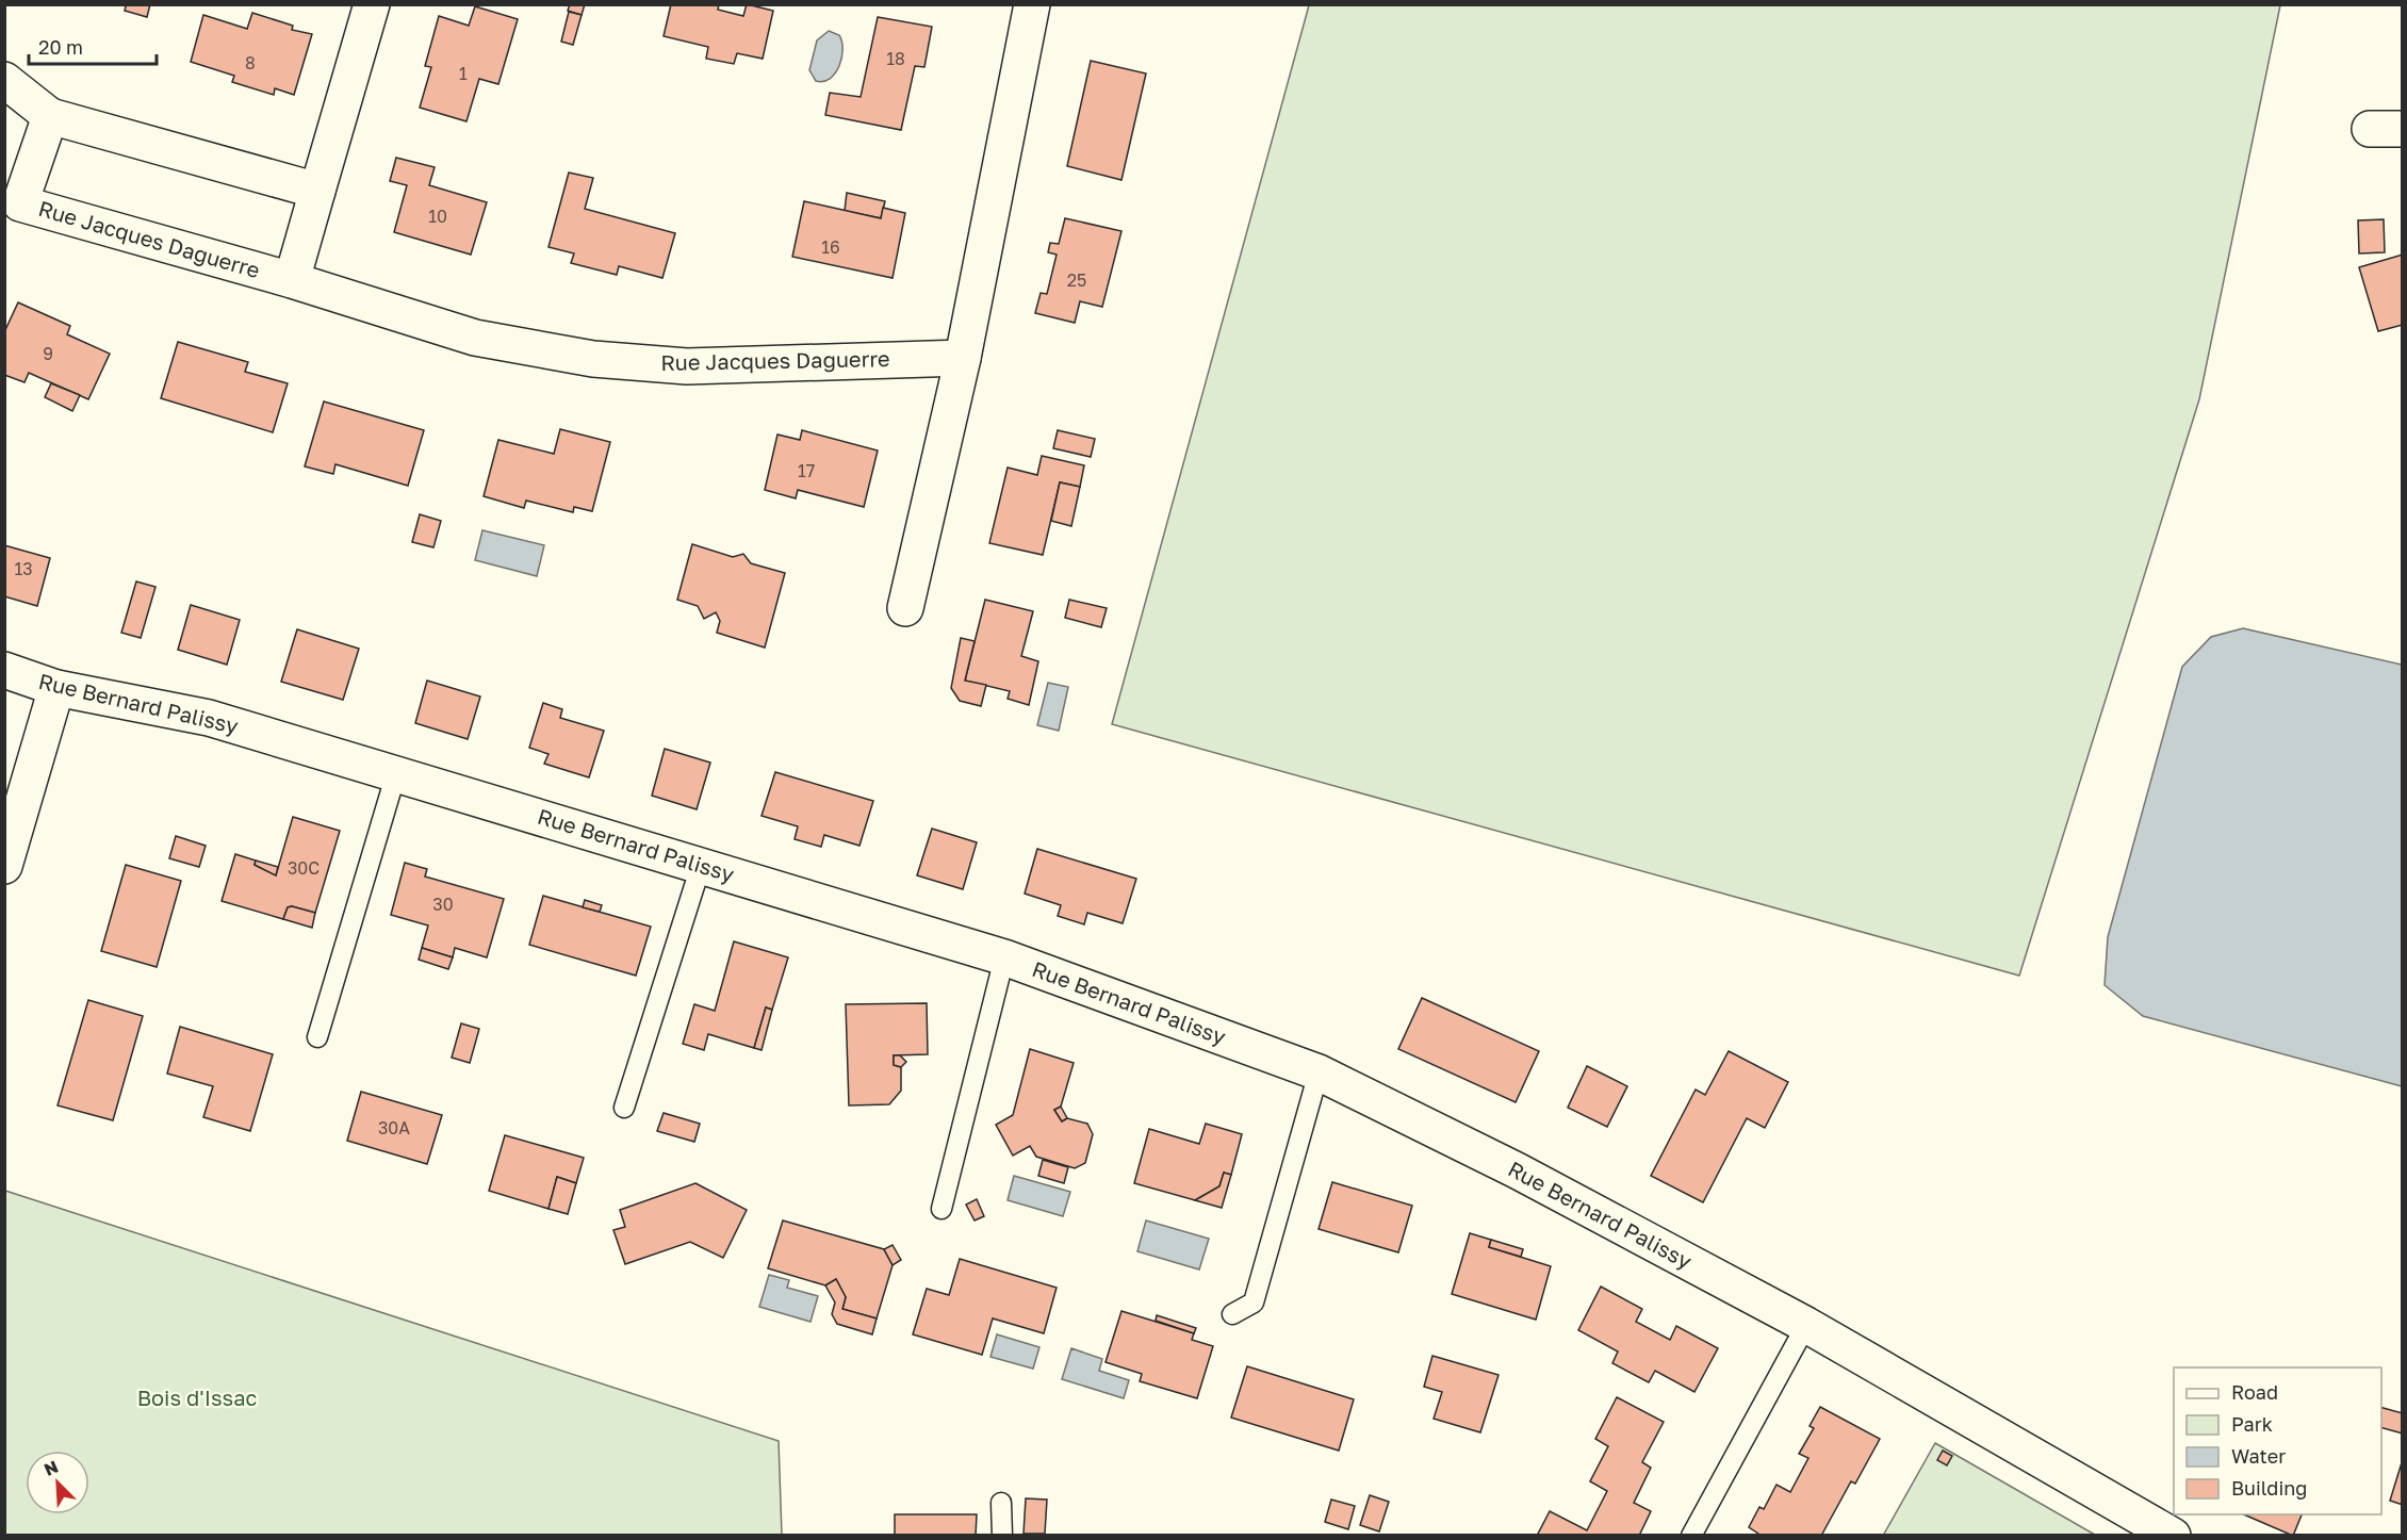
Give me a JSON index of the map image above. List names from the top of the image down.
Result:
{
  "streets": {
    "street": ["Rue Jacques Daguerre", "Rue Bernard Palissy"]
  },
  "parks": ["Bois d'Issac"],
  "house_numbers": [
    "18",
    "8",
    "1",
    "10",
    "16",
    "25",
    "9",
    "17",
    "13",
    "30C",
    "30",
    "30A"
  ],
  "legend": [
    "Road",
    "Park",
    "Water",
    "Building"
  ],
  "scale_bar": "20 m",
  "north": "top left"
}
